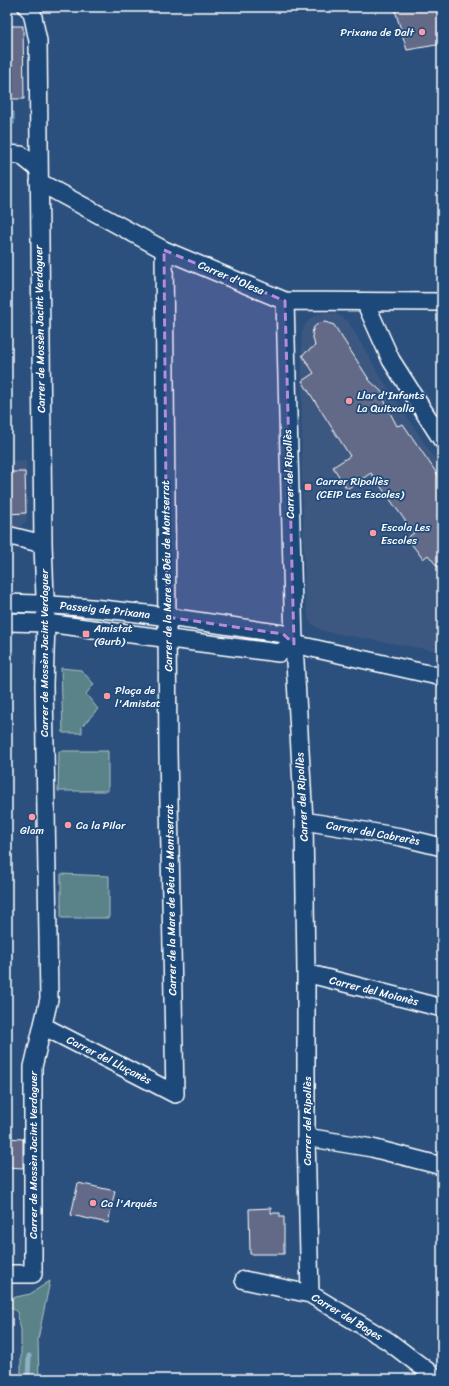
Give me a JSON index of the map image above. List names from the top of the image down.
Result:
{
  "streets": {
    "street": [
      "Carrer d'Olesa",
      "Carrer de Mossèn Jacint Verdaguer",
      "Carrer del Ripollès",
      "Carrer de la Mare de Déu de Montserrat",
      "Passeig de Prixana",
      "Carrer del Cabrerès",
      "Carrer del Moianès",
      "Carrer del Lluçanès",
      "Carrer del Bages"
    ]
  },
  "crossings": [
    ["Carrer d'Olesa", "Carrer de Mossèn Jacint Verdaguer"],
    ["Carrer d'Olesa", "Carrer del Ripollès"],
    ["Carrer d'Olesa", "Carrer de la Mare de Déu de Montserrat"],
    ["Carrer de Mossèn Jacint Verdaguer", "Passeig de Prixana"],
    ["Carrer de Mossèn Jacint Verdaguer", "Carrer del Lluçanès"],
    ["Carrer del Ripollès", "Passeig de Prixana"],
    ["Carrer del Ripollès", "Carrer del Cabrerès"],
    ["Carrer del Ripollès", "Carrer del Moianès"],
    ["Carrer del Ripollès", "Carrer del Bages"],
    ["Carrer de la Mare de Déu de Montserrat", "Passeig de Prixana"],
    ["Carrer de la Mare de Déu de Montserrat", "Carrer del Lluçanès"]
  ],
  "places": {
    "other": [
      "Prixana de Dalt",
      "Llar d'Infants La Quitxalla",
      "Escola Les Escoles",
      "Plaça de l'Amistat",
      "Glam",
      "Ca la Pilar",
      "Ca l'Arqués"
    ],
    "transit": ["Carrer Ripollès (CEIP Les Escoles)", "Amistat (Gurb)"]
  }
}
